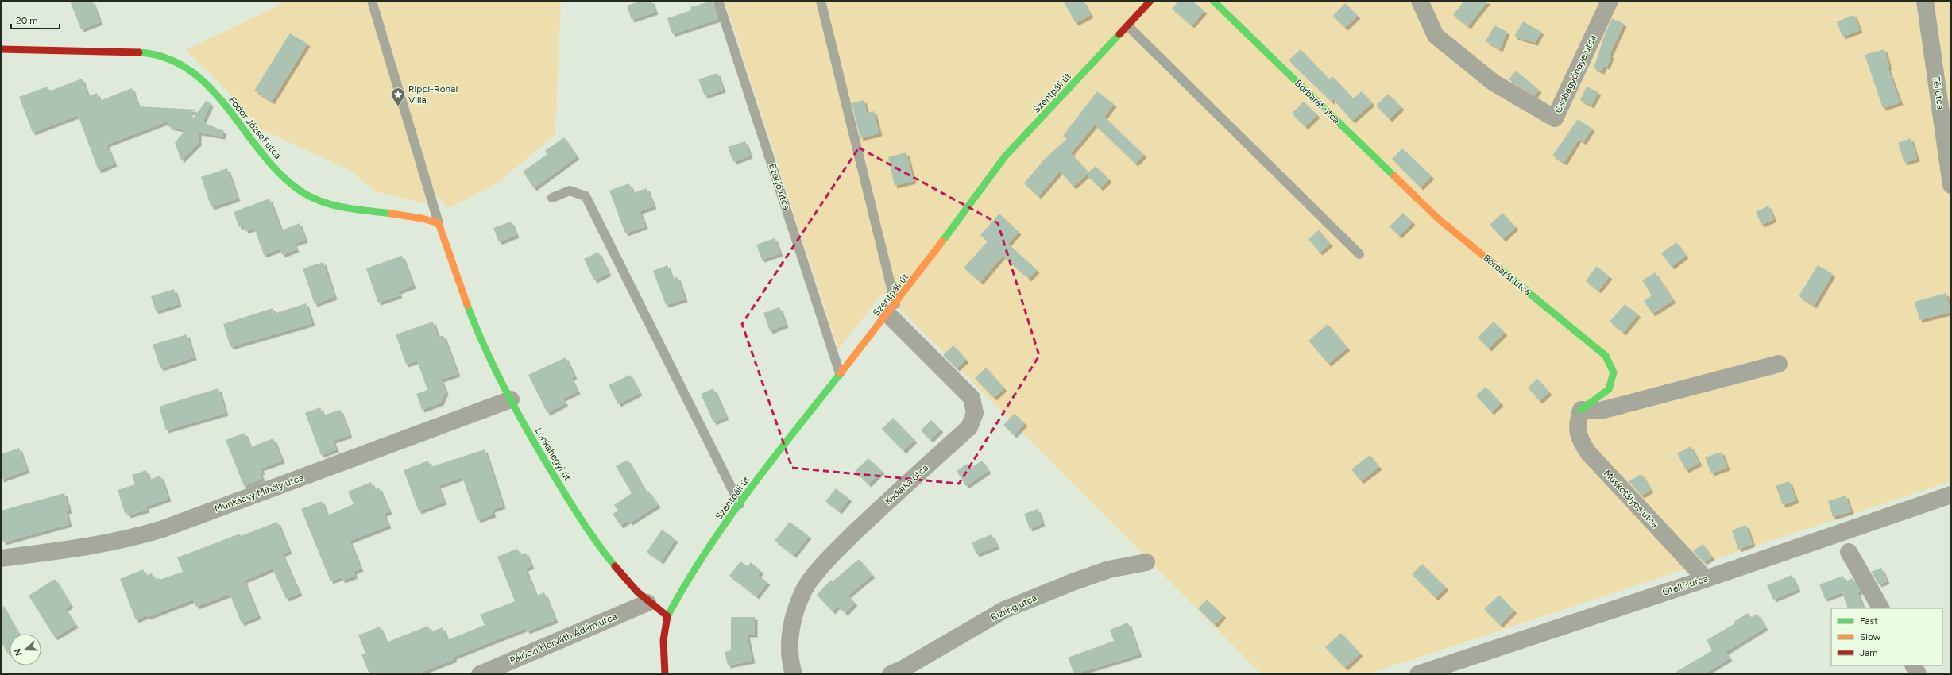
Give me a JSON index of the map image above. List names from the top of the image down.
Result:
{
  "streets": {
    "street": [
      "Csabagyöngye utca",
      "Szentpáli út",
      "Tél utca",
      "Borbarát utca",
      "Fodor József utca",
      "Lonkahegyi út",
      "Kadarka utca",
      "Munkácsy Mihály utca",
      "Muskotályos utca",
      "Otelló utca",
      "Rizling utca",
      "Pálóczi Horváth Ádám utca"
    ],
    "lane": ["Ezerjó utca"]
  },
  "crossings": [
    ["Szentpáli út", "Ezerjó utca"],
    ["Szentpáli út", "Lonkahegyi út"],
    ["Szentpáli út", "Kadarka utca"],
    ["Borbarát utca", "Muskotályos utca"],
    ["Fodor József utca", "Lonkahegyi út"],
    ["Lonkahegyi út", "Munkácsy Mihály utca"],
    ["Lonkahegyi út", "Pálóczi Horváth Ádám utca"],
    ["Muskotályos utca", "Otelló utca"]
  ],
  "places": {
    "place": ["Rippl-Rónai Villa"]
  },
  "legend": ["Fast", "Slow", "Jam"],
  "scale_bar": "20 m",
  "north": "left"
}
